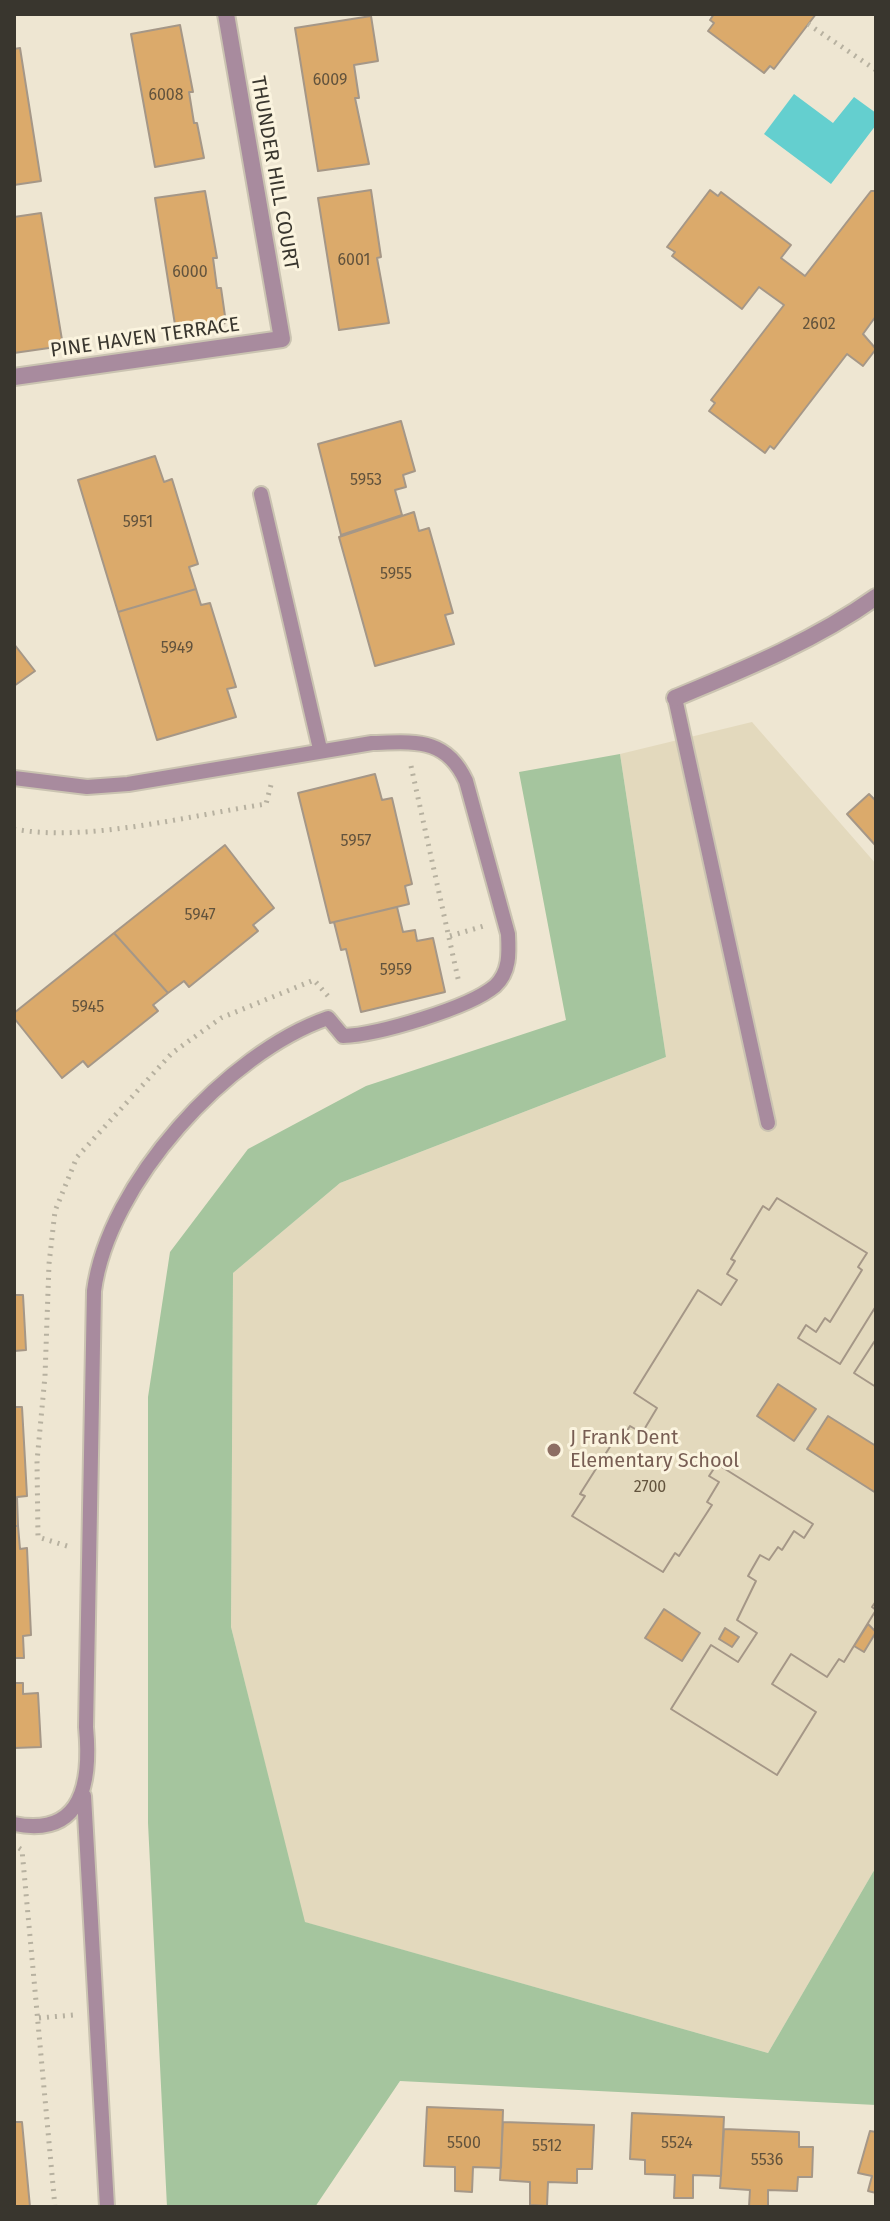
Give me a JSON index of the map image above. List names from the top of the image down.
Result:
{
  "streets": {
    "street": ["THUNDER HILL COURT", "PINE HAVEN TERRACE"]
  },
  "crossings": [
    ["THUNDER HILL COURT", "PINE HAVEN TERRACE"]
  ],
  "places": ["J Frank Dent Elementary School"],
  "house_numbers": [
    "6009",
    "6008",
    "6001",
    "6000",
    "2602",
    "5953",
    "5951",
    "5955",
    "5949",
    "5957",
    "5947",
    "5959",
    "5945",
    "2700",
    "5500",
    "5524",
    "5512",
    "5536"
  ]
}
